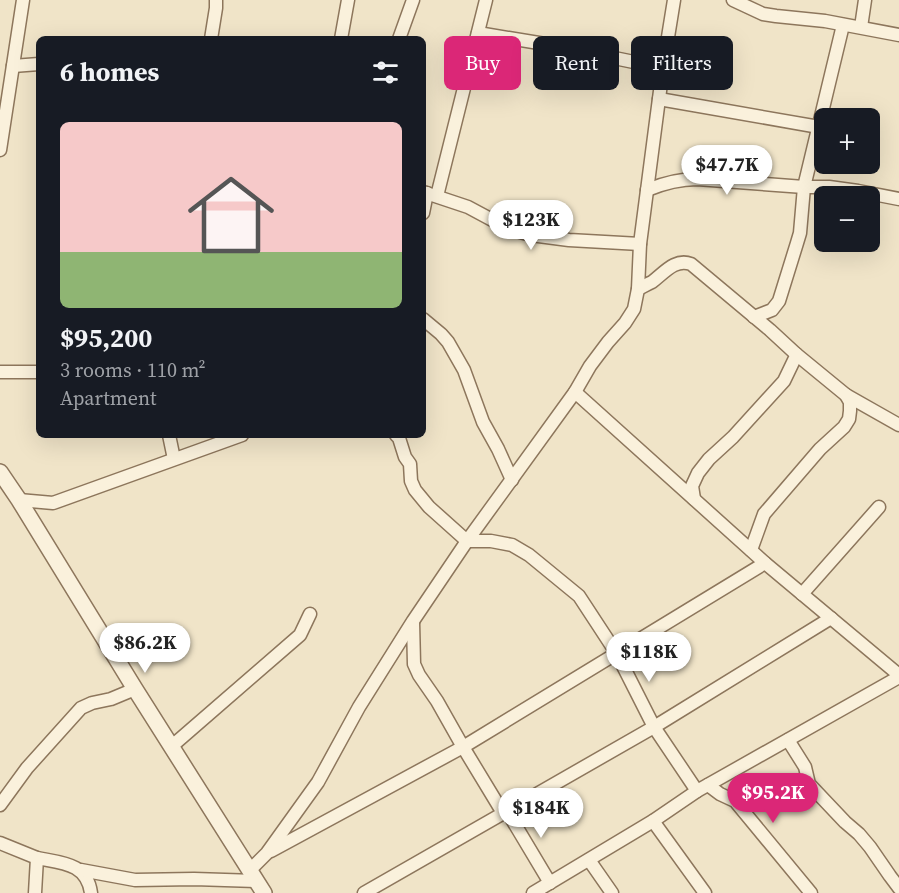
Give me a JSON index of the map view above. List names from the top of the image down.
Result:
{
  "page": {
    "chip": ["Buy", "Rent", "Filters"],
    "heading": "6 homes",
    "map_buttons": ["+", "−"],
    "list": [
      {
        "name": "$95,200",
        "note": "3 rooms · 110 m² · Apartment"
      }
    ],
    "price": [
      "$47.7K",
      "$123K",
      "$86.2K",
      "$118K",
      "$95.2K",
      "$184K"
    ]
  }
}
